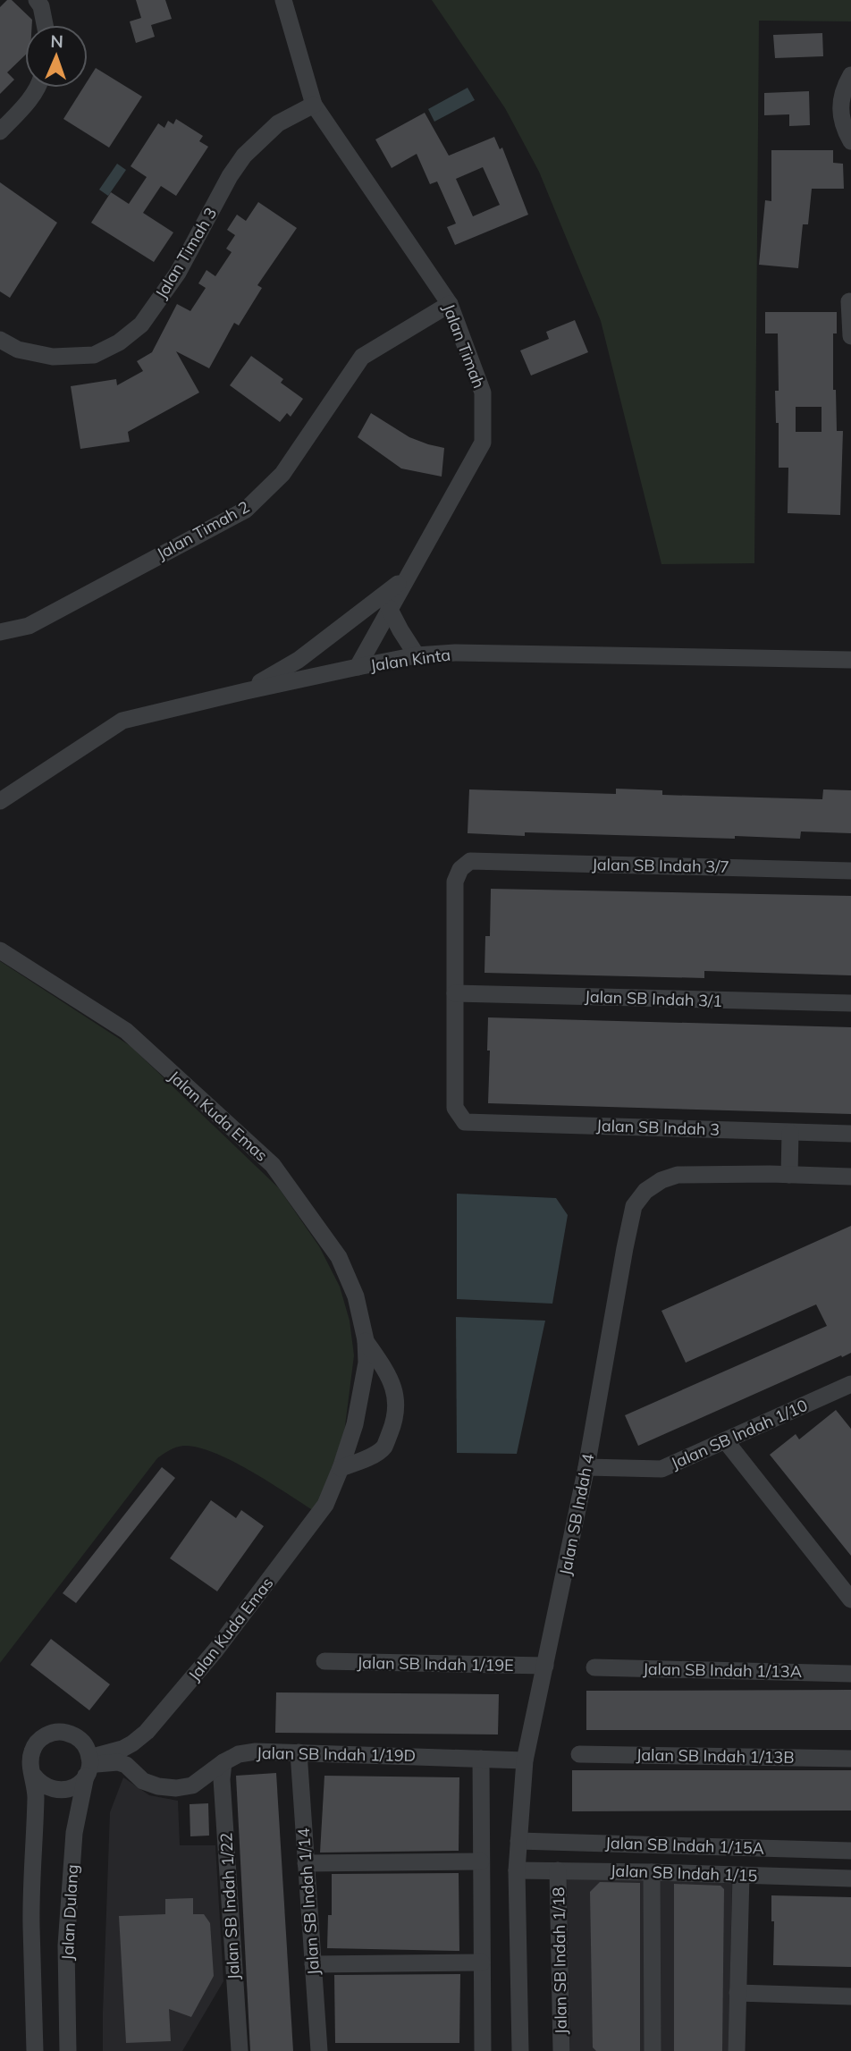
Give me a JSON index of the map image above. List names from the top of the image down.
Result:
{
  "streets": {
    "street": [
      "Jalan Timah 3",
      "Jalan Timah",
      "Jalan Timah 2",
      "Jalan Kinta",
      "Jalan SB Indah 3/7",
      "Jalan SB Indah 3/1",
      "Jalan Kuda Emas",
      "Jalan SB Indah 3",
      "Jalan SB Indah 1/10",
      "Jalan SB Indah 4",
      "Jalan SB Indah 1/19E",
      "Jalan SB Indah 1/13A",
      "Jalan SB Indah 1/19D",
      "Jalan SB Indah 1/13B",
      "Jalan SB Indah 1/15A",
      "Jalan SB Indah 1/15",
      "Jalan SB Indah 1/14",
      "Jalan SB Indah 1/22",
      "Jalan Dulang",
      "Jalan SB Indah 1/18"
    ]
  },
  "crossings": [
    ["Jalan Timah 3", "Jalan Timah"],
    ["Jalan Timah", "Jalan Timah 2"],
    ["Jalan Timah", "Jalan Kinta"],
    ["Jalan SB Indah 3/7", "Jalan SB Indah 3/1"],
    ["Jalan SB Indah 3/7", "Jalan SB Indah 3"],
    ["Jalan SB Indah 3/1", "Jalan SB Indah 3"],
    ["Jalan Kuda Emas", "Jalan SB Indah 1/19D"],
    ["Jalan Kuda Emas", "Jalan Dulang"],
    ["Jalan SB Indah 1/10", "Jalan SB Indah 4"],
    ["Jalan SB Indah 4", "Jalan SB Indah 1/19E"],
    ["Jalan SB Indah 4", "Jalan SB Indah 1/19D"],
    ["Jalan SB Indah 4", "Jalan SB Indah 1/15A"],
    ["Jalan SB Indah 4", "Jalan SB Indah 1/15"],
    ["Jalan SB Indah 1/19D", "Jalan SB Indah 1/14"],
    ["Jalan SB Indah 1/19D", "Jalan SB Indah 1/22"],
    ["Jalan SB Indah 1/19D", "Jalan Dulang"],
    ["Jalan SB Indah 1/15", "Jalan SB Indah 1/18"]
  ],
  "north": "top"
}
